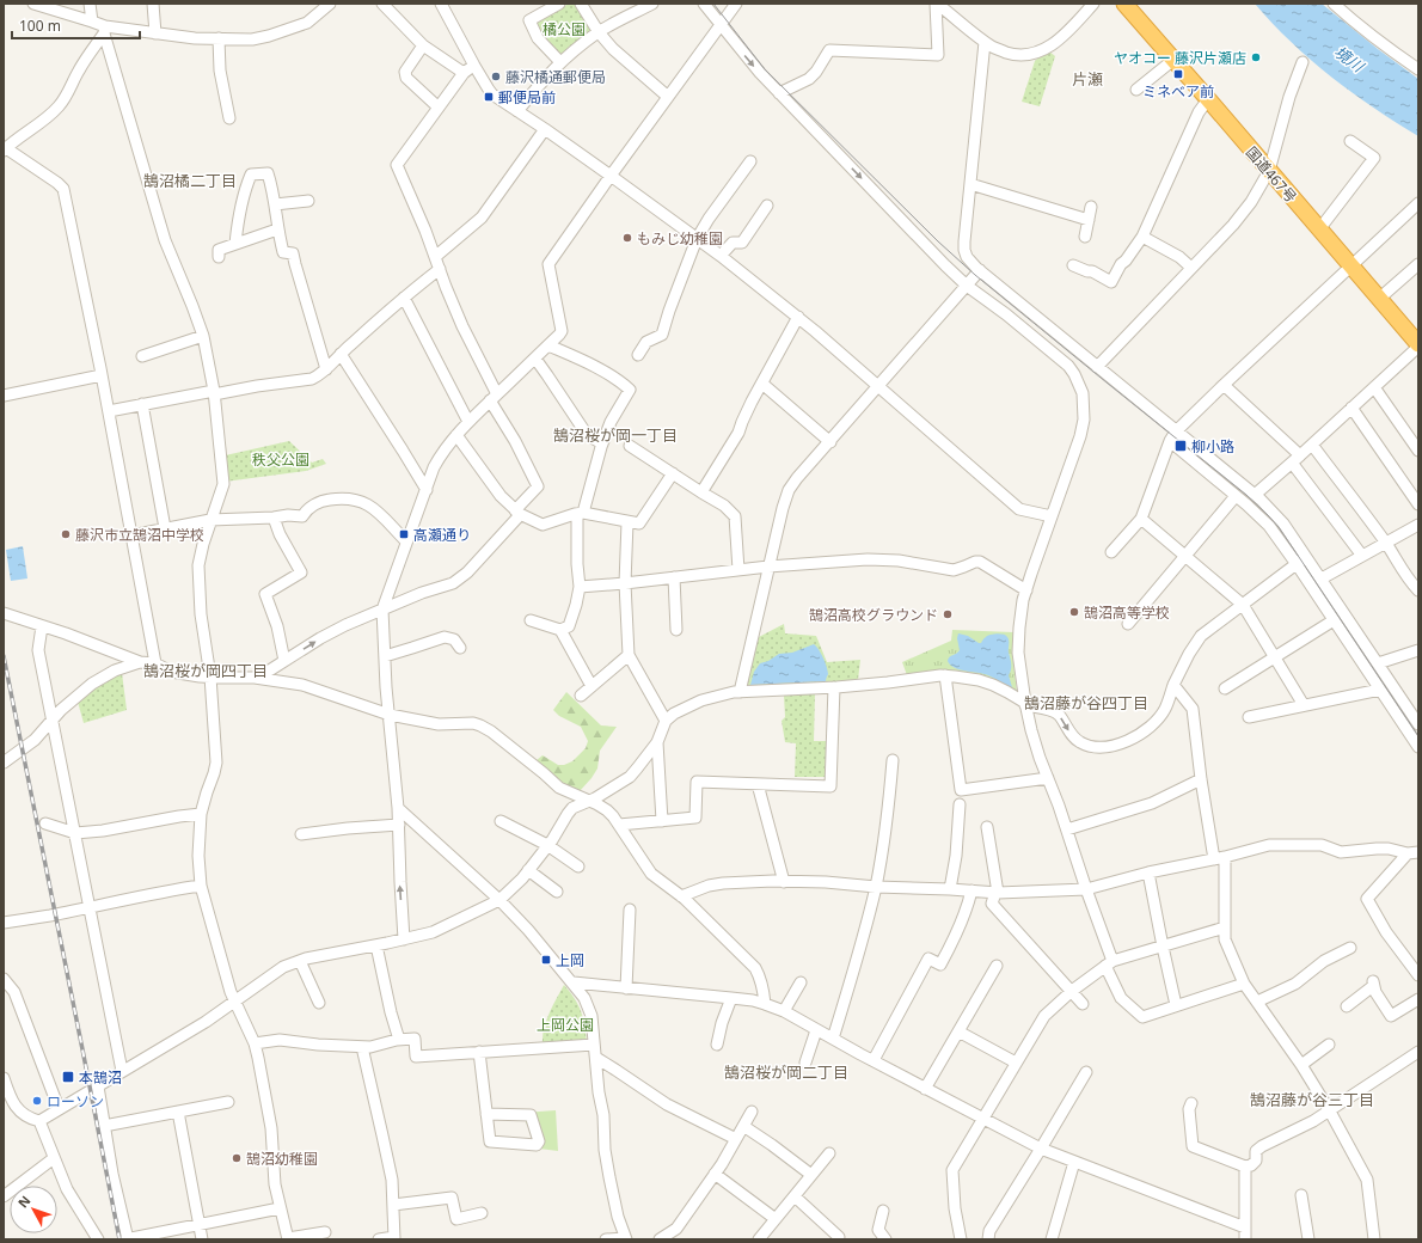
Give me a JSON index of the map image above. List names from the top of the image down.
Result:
{
  "streets": {
    "highway": ["国道467号"]
  },
  "districts": [
    "片瀬",
    "鵠沼橘二丁目",
    "鵠沼桜が岡一丁目",
    "鵠沼桜が岡四丁目",
    "鵠沼藤が谷四丁目",
    "鵠沼桜が岡二丁目",
    "鵠沼藤が谷三丁目"
  ],
  "water": ["境川"],
  "parks": ["橘公園", "秩父公園", "上岡公園"],
  "places": {
    "other": [
      "ヤオコー 藤沢片瀬店",
      "藤沢橘通郵便局",
      "もみじ幼稚園",
      "藤沢市立鵠沼中学校",
      "鵠沼高等学校",
      "鵠沼高校グラウンド",
      "ローソン",
      "鵠沼幼稚園"
    ],
    "transit": [
      "ミネベア前",
      "郵便局前",
      "柳小路",
      "高瀬通り",
      "上岡",
      "本鵠沼"
    ]
  },
  "scale_bar": "100 m",
  "north": "top left"
}
